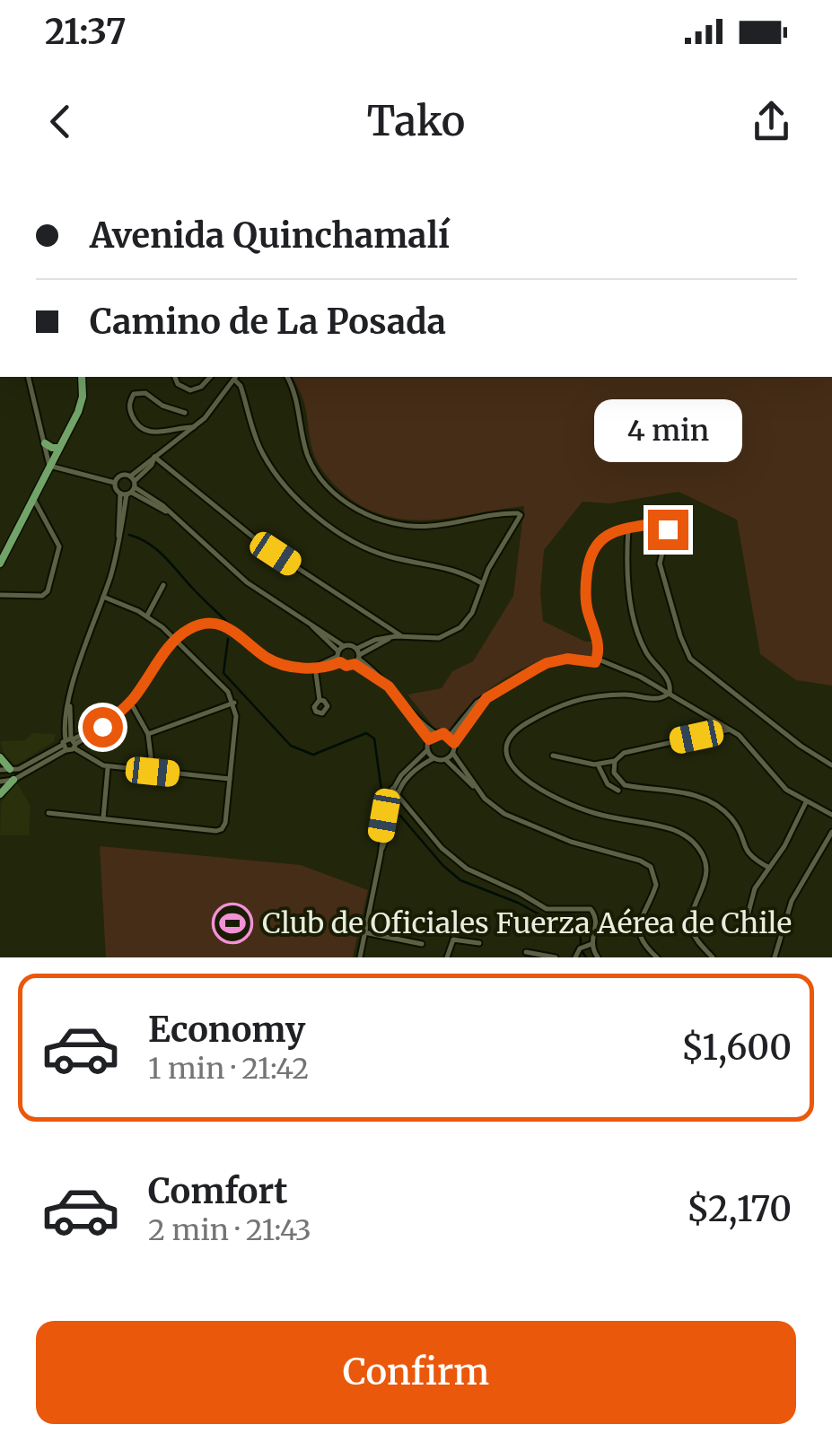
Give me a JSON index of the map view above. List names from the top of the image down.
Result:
{
  "places": {
    "sports": ["Club de Oficiales Fuerza Aérea de Chile"]
  },
  "page": {
    "status": "21:37",
    "header": "Tako",
    "banner": ["Avenida Quinchamalí", "Camino de La Posada"],
    "bubble": "4 min",
    "list": [
      {
        "name": "Economy",
        "note": "1 min · 21:42",
        "value": "$1,600"
      },
      {
        "name": "Comfort",
        "note": "2 min · 21:43",
        "value": "$2,170"
      }
    ],
    "buttons": "Confirm"
  }
}
